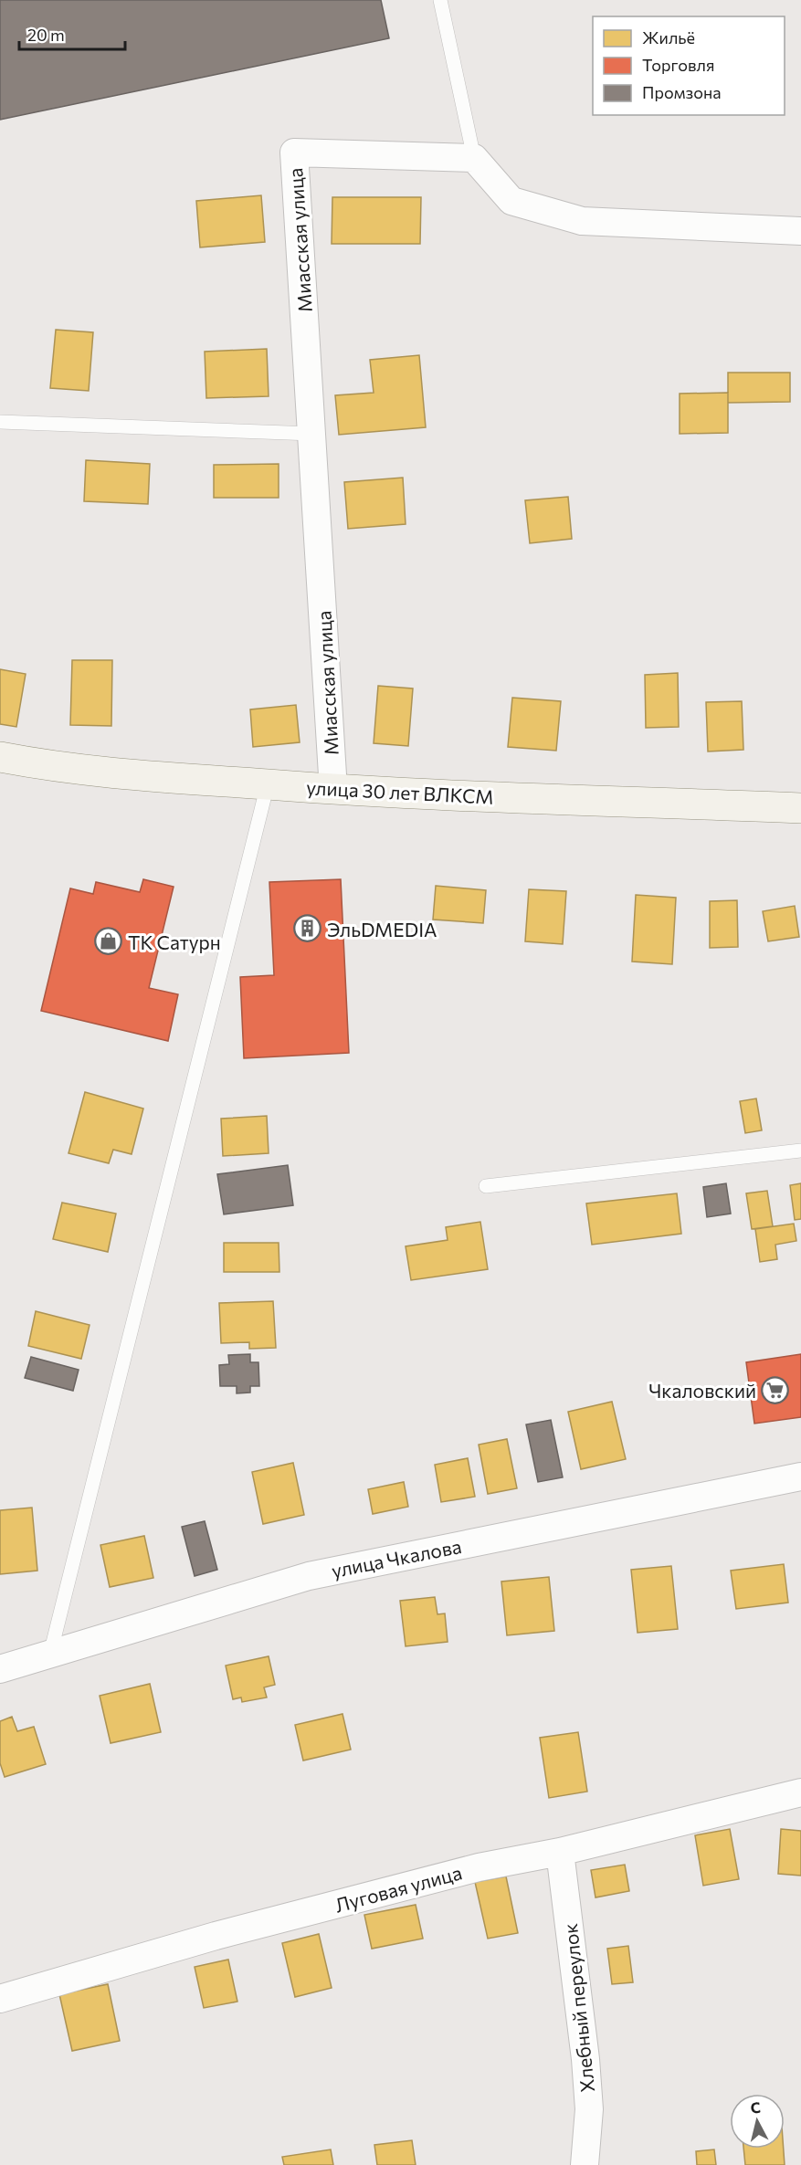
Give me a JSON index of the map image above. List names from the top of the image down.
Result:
{
  "streets": {
    "main road": ["улица 30 лет ВЛКСМ"],
    "street": [
      "Миасская улица",
      "улица Чкалова",
      "Луговая улица",
      "Хлебный переулок"
    ]
  },
  "crossings": [
    ["Миасская улица", "улица 30 лет ВЛКСМ"],
    ["Луговая улица", "Хлебный переулок"]
  ],
  "places": {
    "building": ["ЭльDMEDIA"],
    "shop": ["ТК Сатурн"],
    "supermarket": ["Чкаловский"]
  },
  "legend": ["Жильё", "Торговля", "Промзона"],
  "scale_bar": "20 m",
  "north": "top"
}
